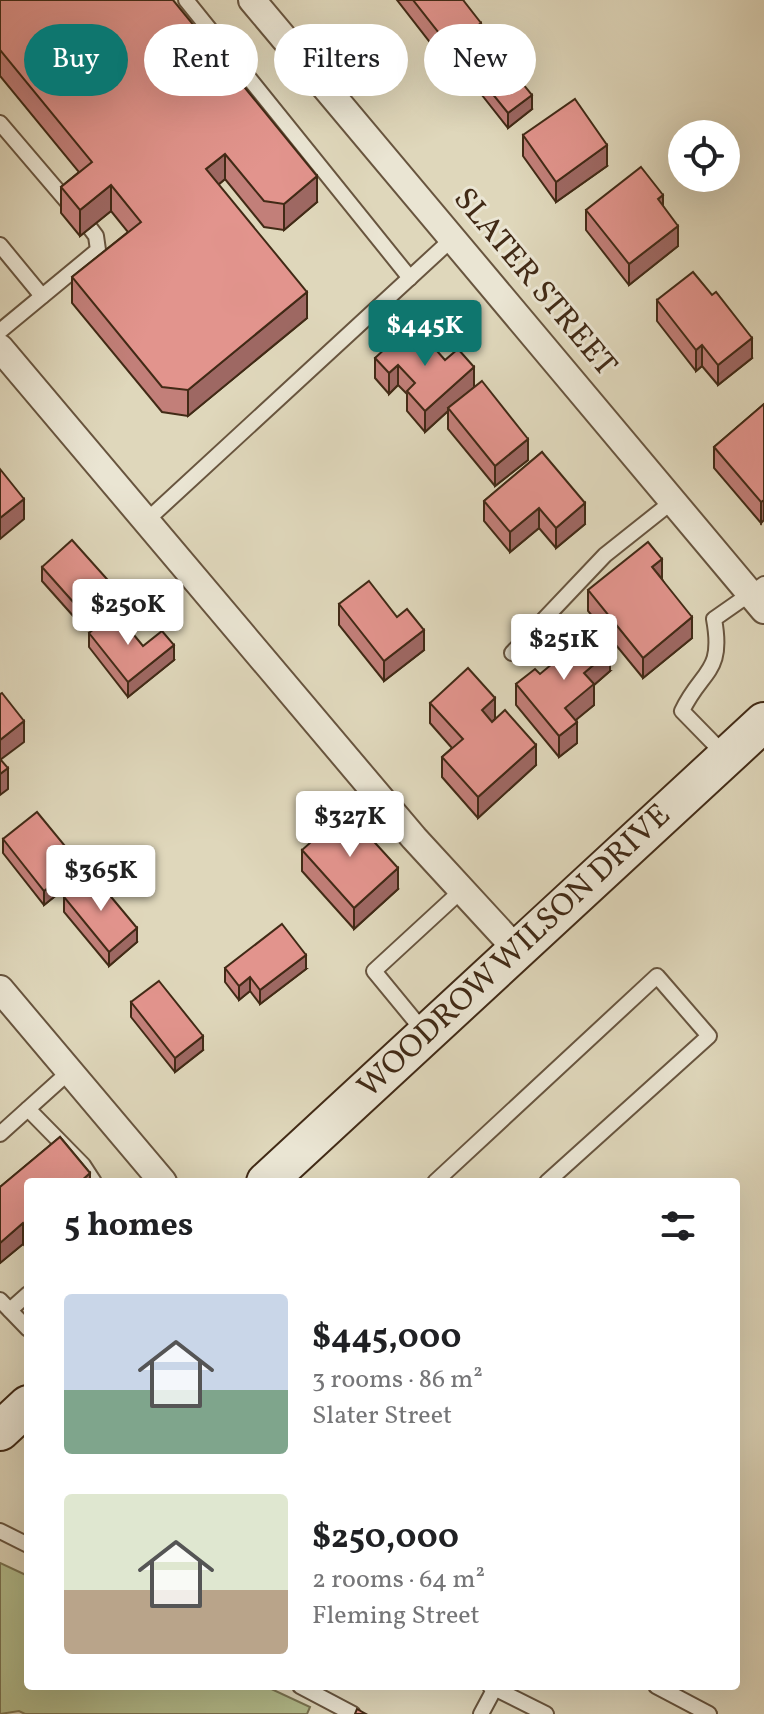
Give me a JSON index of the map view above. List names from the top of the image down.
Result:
{
  "streets": {
    "main road": ["WOODROW WILSON DRIVE"],
    "street": ["SLATER STREET"]
  },
  "page": {
    "chip": [
      "Buy",
      "Rent",
      "Filters",
      "New"
    ],
    "price": [
      "$445K",
      "$250K",
      "$251K",
      "$327K",
      "$365K"
    ],
    "heading": "5 homes",
    "list": [
      {
        "name": "$445,000",
        "note": "3 rooms · 86 m² · Slater Street"
      },
      {
        "name": "$250,000",
        "note": "2 rooms · 64 m² · Fleming Street"
      }
    ]
  }
}
